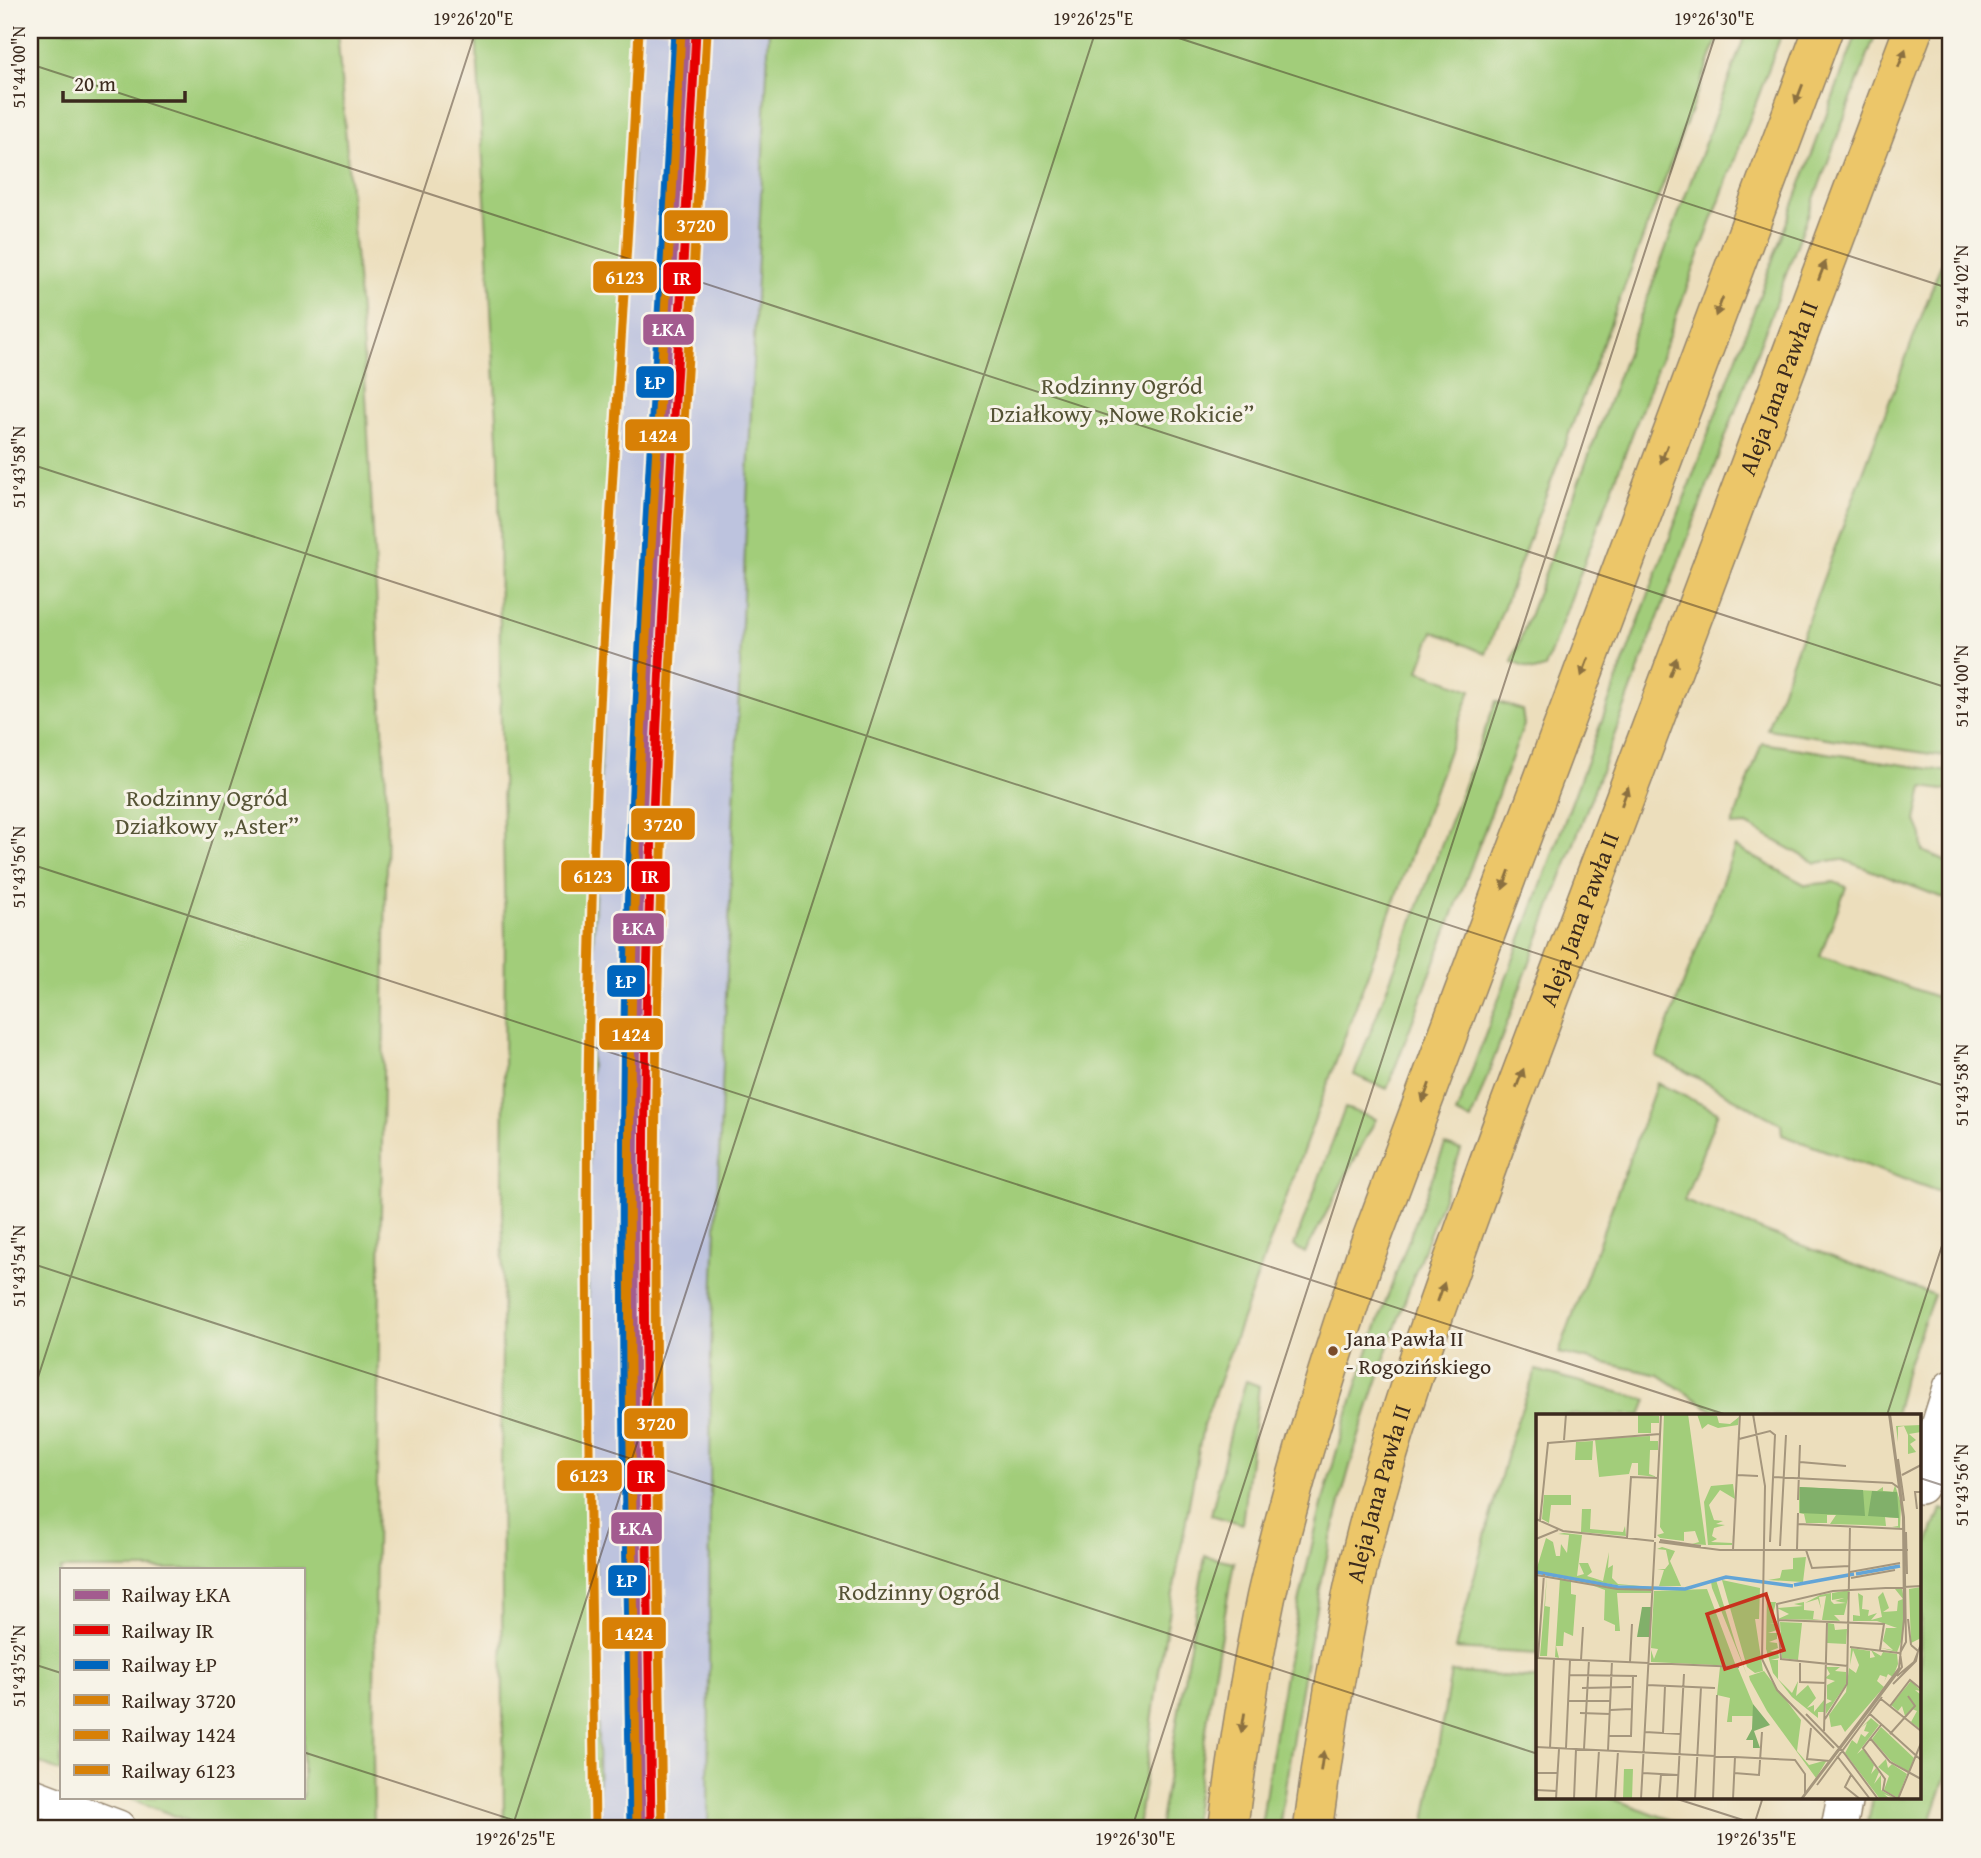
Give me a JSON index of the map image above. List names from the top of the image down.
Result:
{
  "streets": {
    "main road": ["Aleja Jana Pawła II"]
  },
  "parks": ["Rodzinny Ogród Działkowy „Nowe Rokicie”", "Rodzinny Ogród Działkowy „Aster”", "Rodzinny Ogród"],
  "places": ["Jana Pawła II - Rogozińskiego"],
  "lines": [
    "rail line ŁKA",
    "rail line ŁP",
    "rail line 6123",
    "rail line IR",
    "rail line 3720",
    "rail line 1424"
  ],
  "legend": [
    "Railway ŁKA",
    "Railway IR",
    "Railway ŁP",
    "Railway 3720",
    "Railway 1424",
    "Railway 6123"
  ],
  "scale_bar": "20 m",
  "coordinates": [
    "19°26'20\"E",
    "19°26'25\"E",
    "19°26'30\"E",
    "51°44'00\"N",
    "51°44'02\"N",
    "51°43'58\"N",
    "51°43'56\"N",
    "51°43'54\"N",
    "51°43'52\"N",
    "19°26'35\"E"
  ]
}
